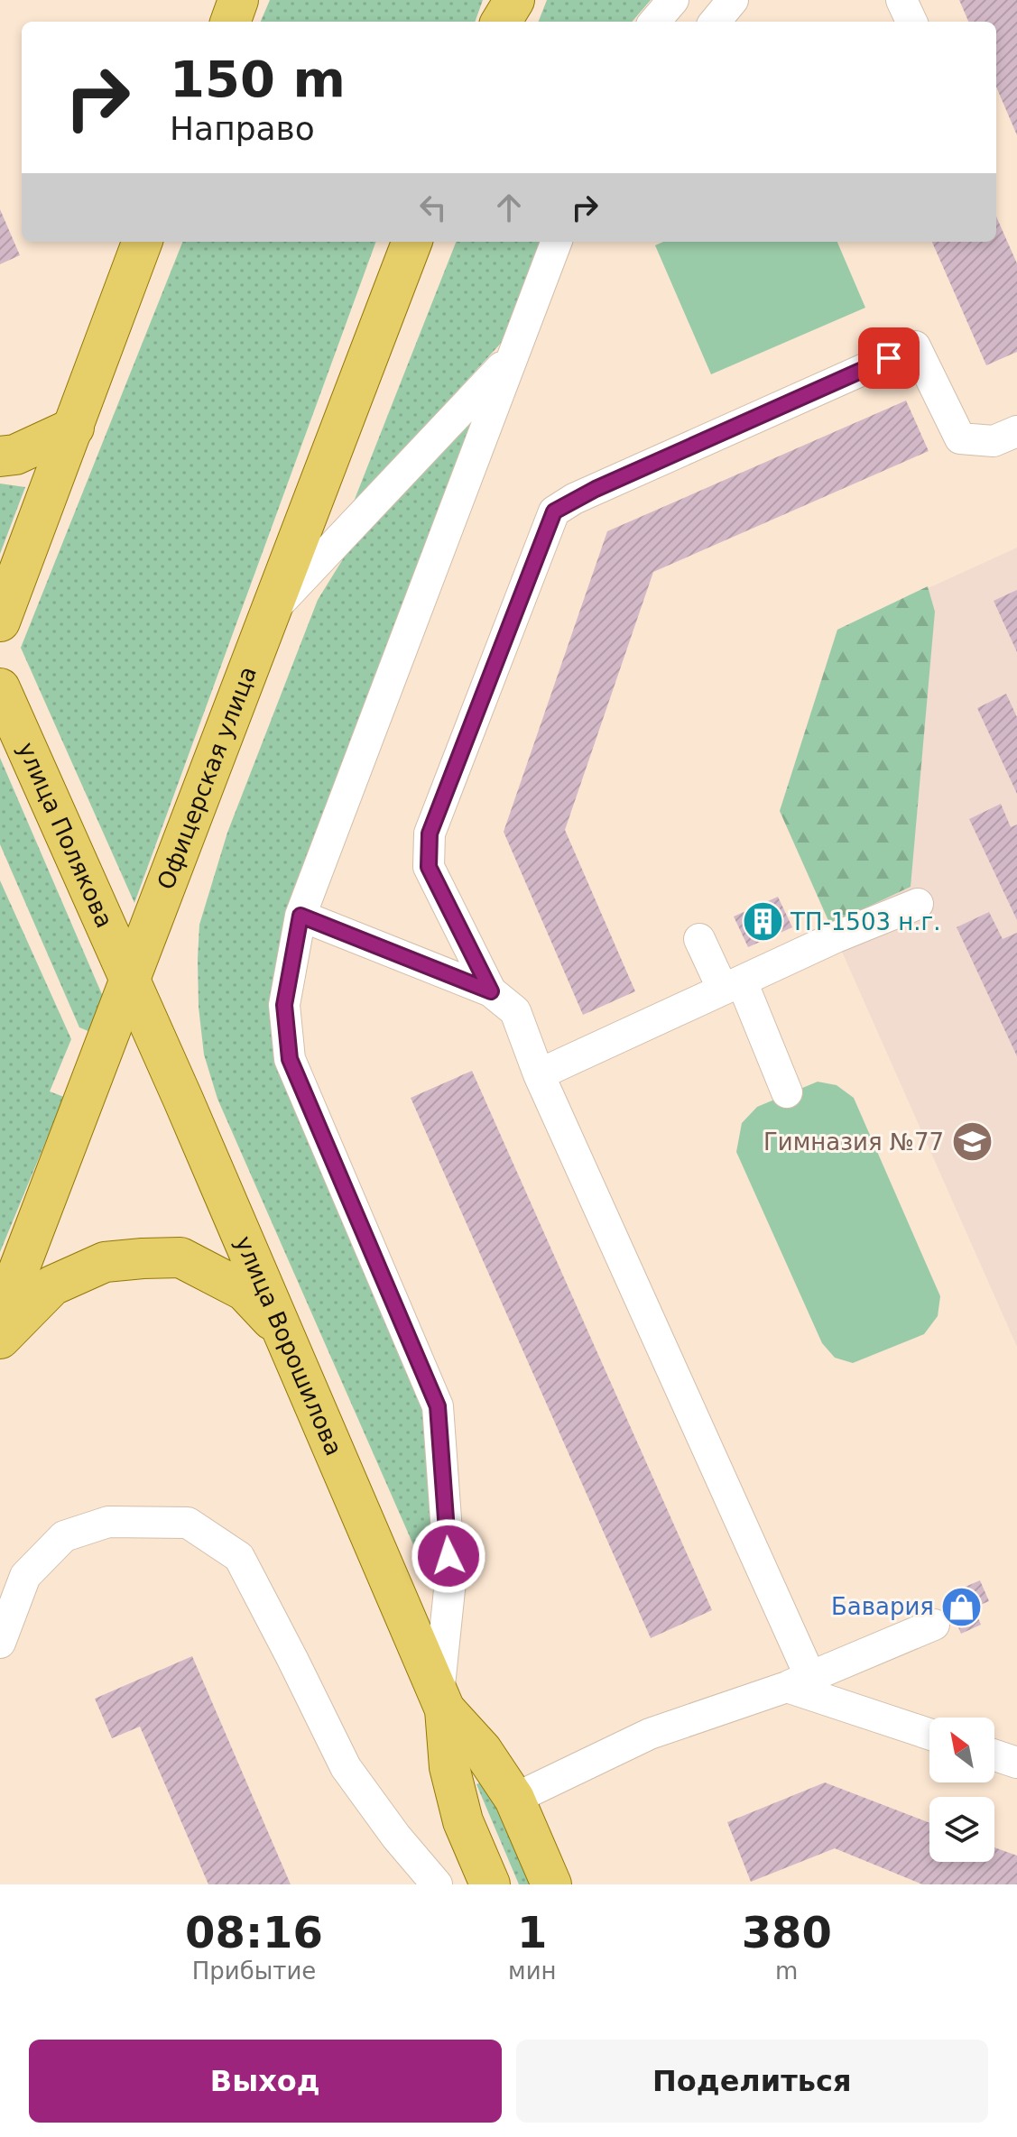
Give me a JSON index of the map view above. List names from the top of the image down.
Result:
{
  "streets": {
    "main road": ["Офицерская улица", "улица Полякова", "улица Ворошилова"]
  },
  "crossings": [
    ["Офицерская улица", "улица Полякова"],
    ["Офицерская улица", "улица Ворошилова"],
    ["улица Полякова", "улица Ворошилова"]
  ],
  "places": {
    "building": ["ТП-1503 н.г."],
    "school or university": ["Гимназия №77"],
    "shop": ["Бавария"]
  },
  "north": "top left",
  "page": {
    "turn": ["150 m", "Направо"],
    "eta": [
      "08:16",
      "Прибытие",
      "1",
      "мин",
      "380",
      "m"
    ],
    "buttons": ["Выход", "Поделиться"]
  }
}
